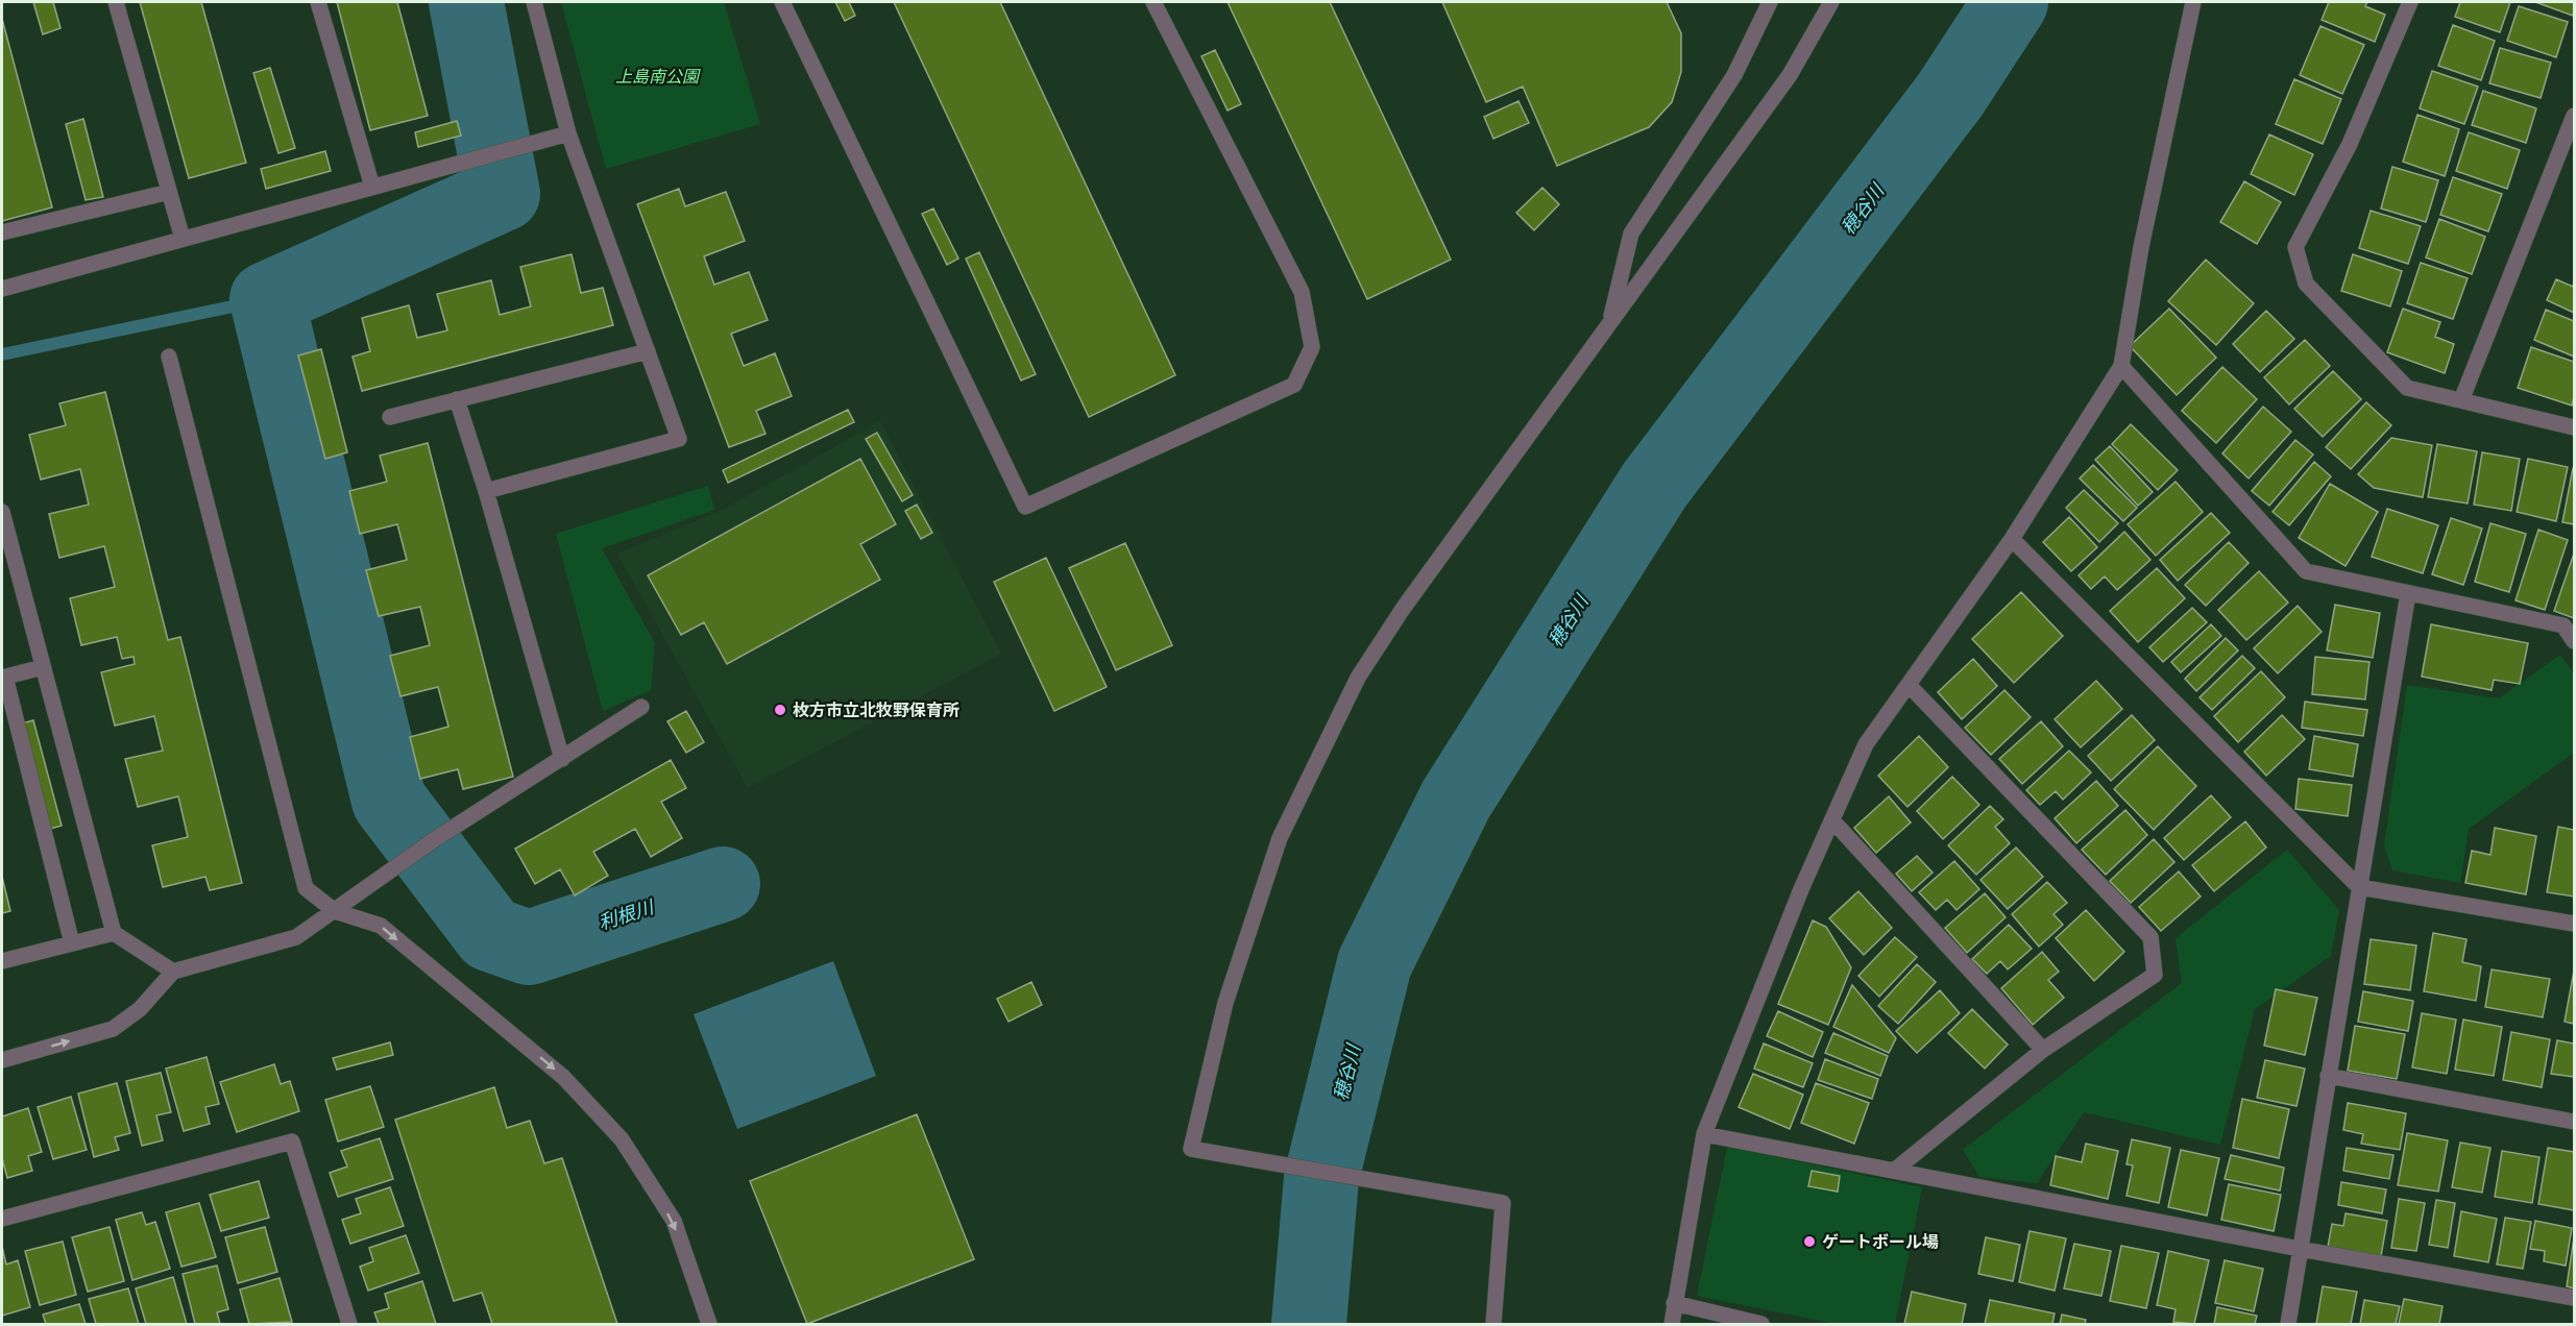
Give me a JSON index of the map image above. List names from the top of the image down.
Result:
{
  "water": ["穂谷川", "利根川"],
  "parks": ["上島南公園"],
  "places": ["枚方市立北牧野保育所", "ゲートボール場"]
}
